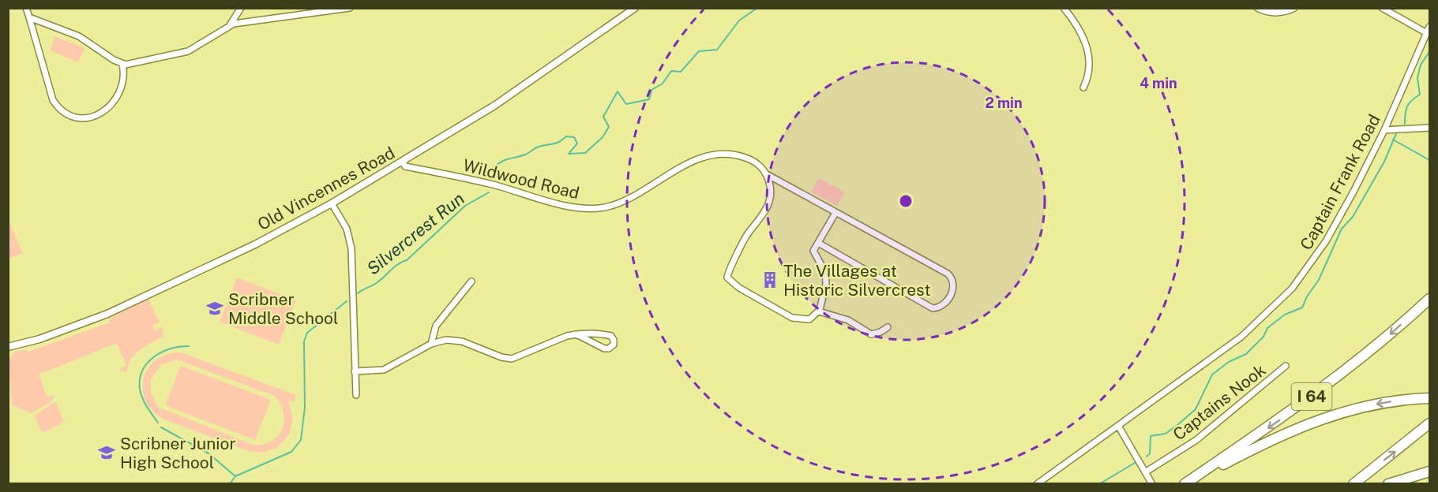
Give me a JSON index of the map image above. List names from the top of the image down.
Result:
{
  "streets": {
    "highway": ["I 64"],
    "street": [
      "Wildwood Road",
      "Captain Frank Road",
      "Old Vincennes Road",
      "Captains Nook"
    ]
  },
  "crossings": [
    ["Wildwood Road", "Old Vincennes Road"]
  ],
  "water": ["Silvercrest Run"],
  "places": {
    "building": ["The Villages at Historic Silvercrest"],
    "school or university": ["Scribner Middle School", "Scribner Junior High School"]
  },
  "rings": ["4 min", "2 min"]
}
